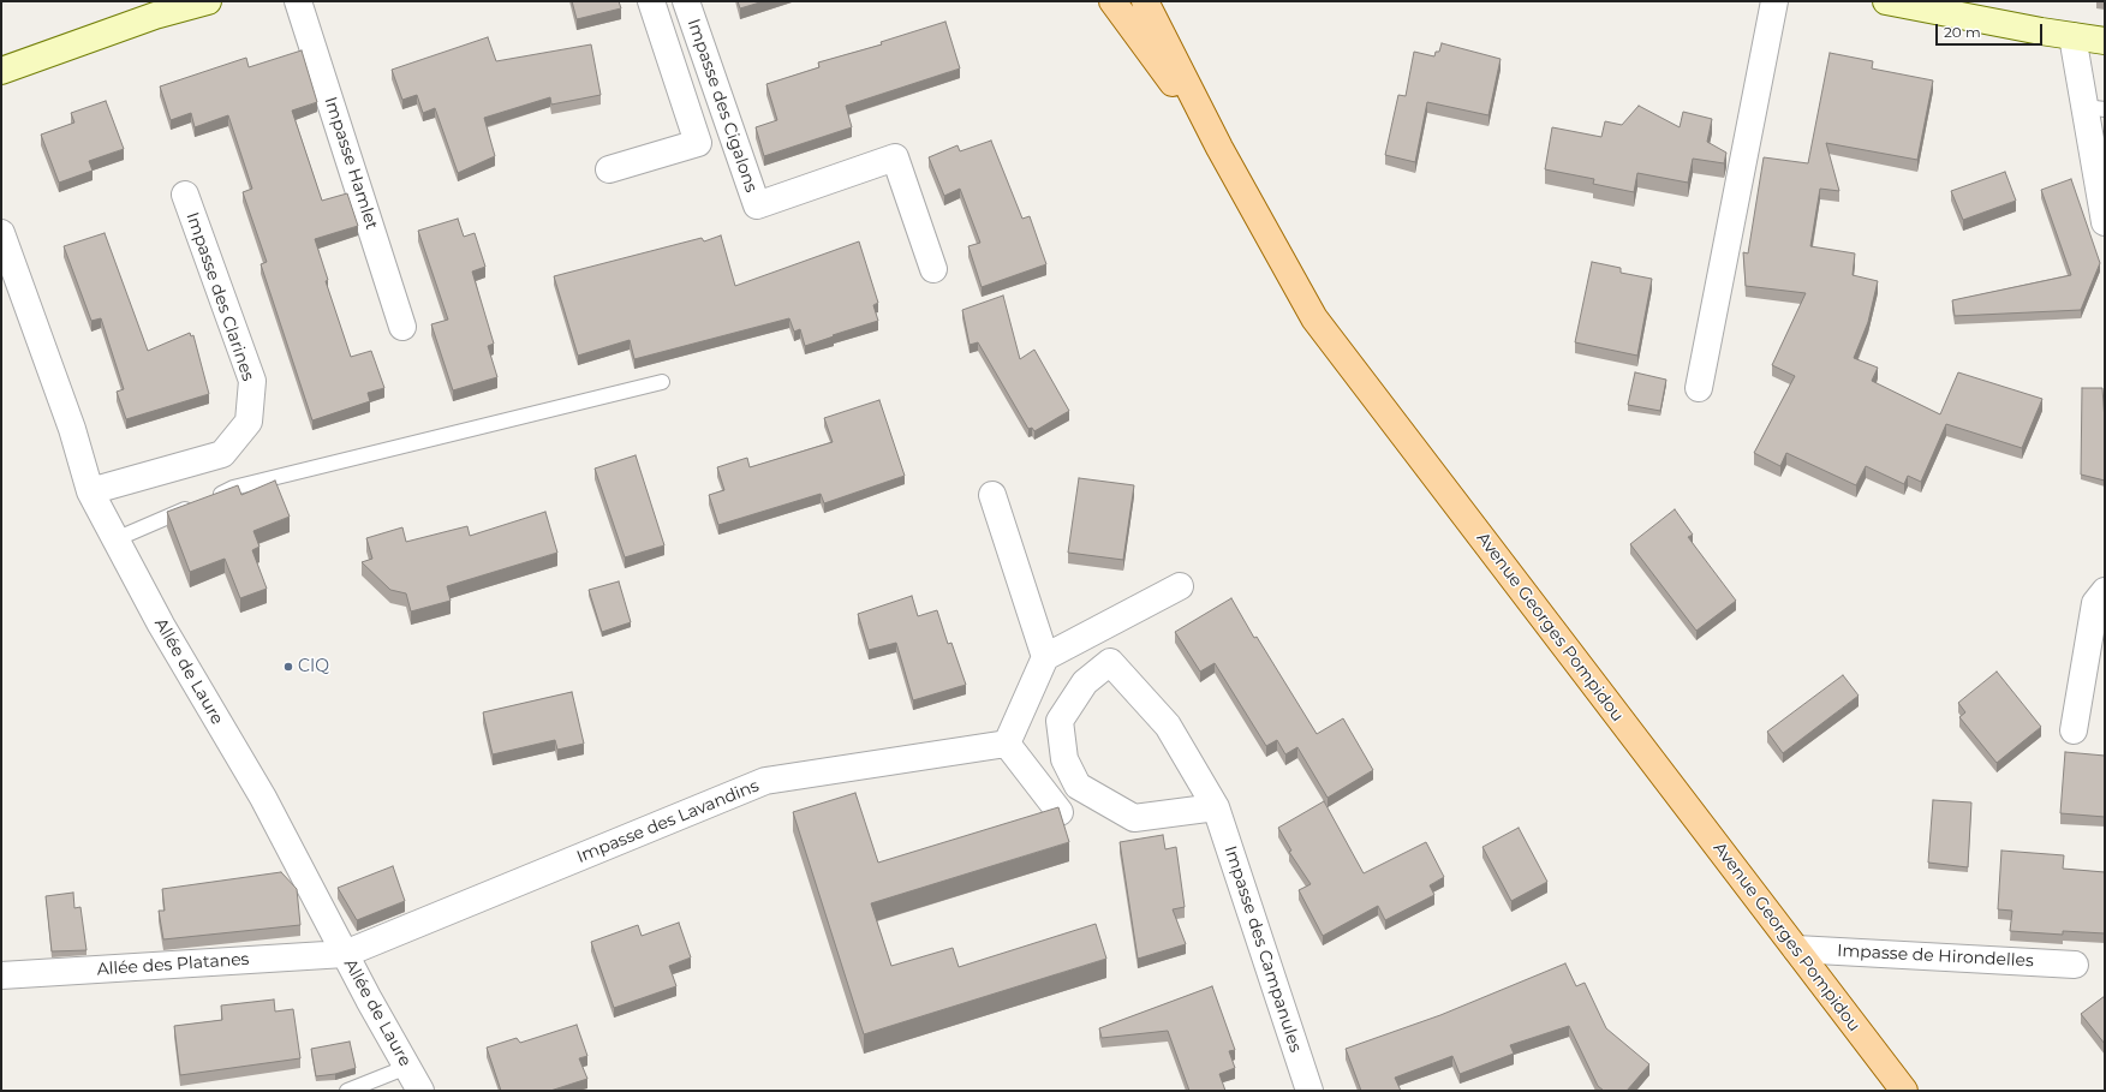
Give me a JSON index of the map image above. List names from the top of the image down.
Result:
{
  "streets": {
    "main road": ["Avenue Georges Pompidou"],
    "street": [
      "Impasse des Cigalons",
      "Impasse Hamlet",
      "Impasse des Clarines",
      "Allée de Laure",
      "Impasse des Lavandins",
      "Impasse des Campanules",
      "Impasse de Hirondelles",
      "Allée des Platanes"
    ]
  },
  "crossings": [
    ["Impasse des Clarines", "Allée de Laure"],
    ["Avenue Georges Pompidou", "Impasse de Hirondelles"],
    ["Allée de Laure", "Impasse des Lavandins"],
    ["Allée de Laure", "Allée des Platanes"],
    ["Impasse des Lavandins", "Allée des Platanes"]
  ],
  "places": ["CIQ"],
  "scale_bar": "20 m"
}
